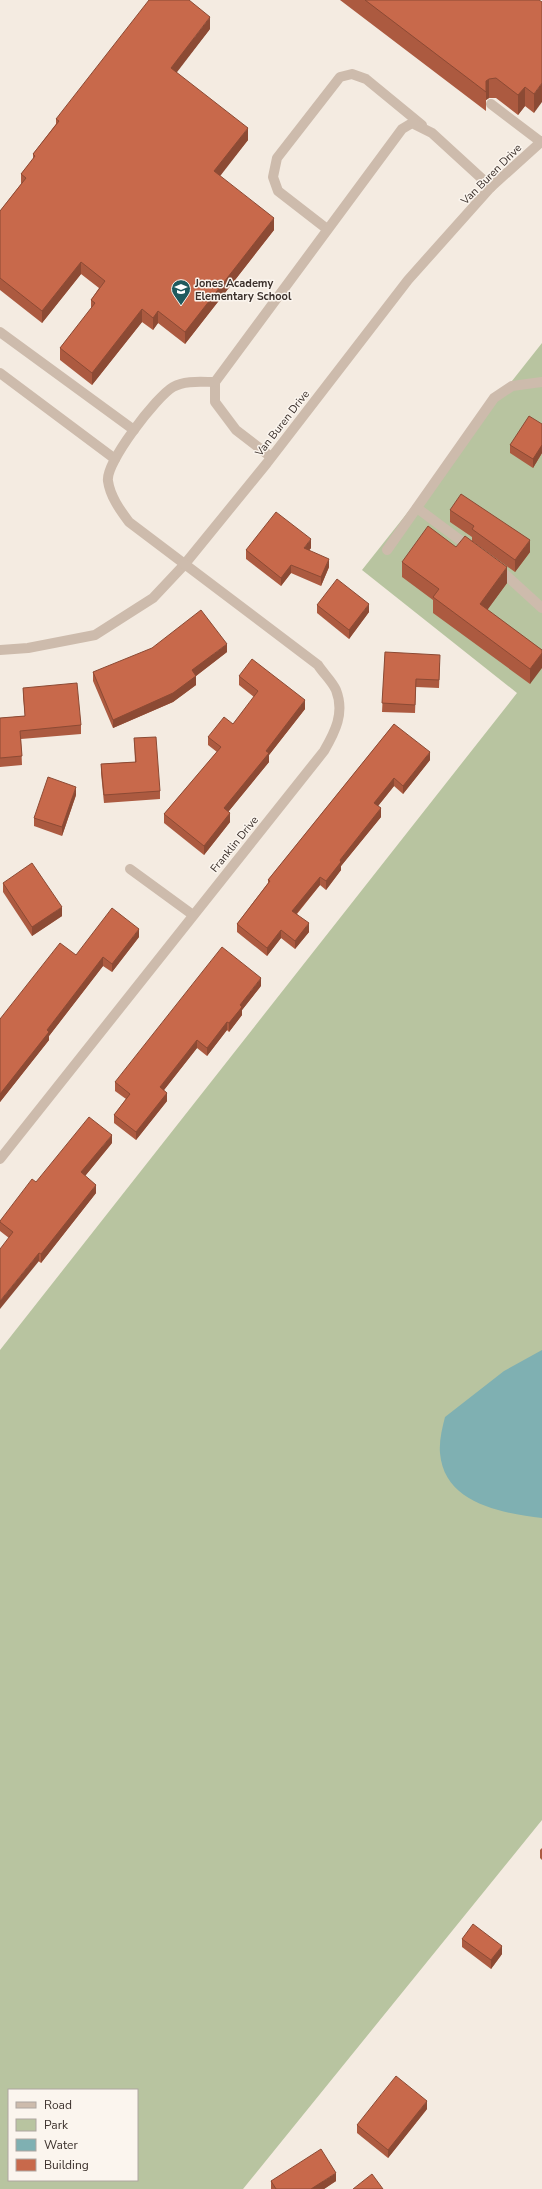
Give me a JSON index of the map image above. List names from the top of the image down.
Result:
{
  "streets": {
    "street": ["Van Buren Drive", "Franklin Drive"]
  },
  "crossings": [
    ["Van Buren Drive", "Franklin Drive"]
  ],
  "places": {
    "school or university": ["Jones Academy Elementary School"]
  },
  "legend": [
    "Road",
    "Park",
    "Water",
    "Building"
  ]
}
